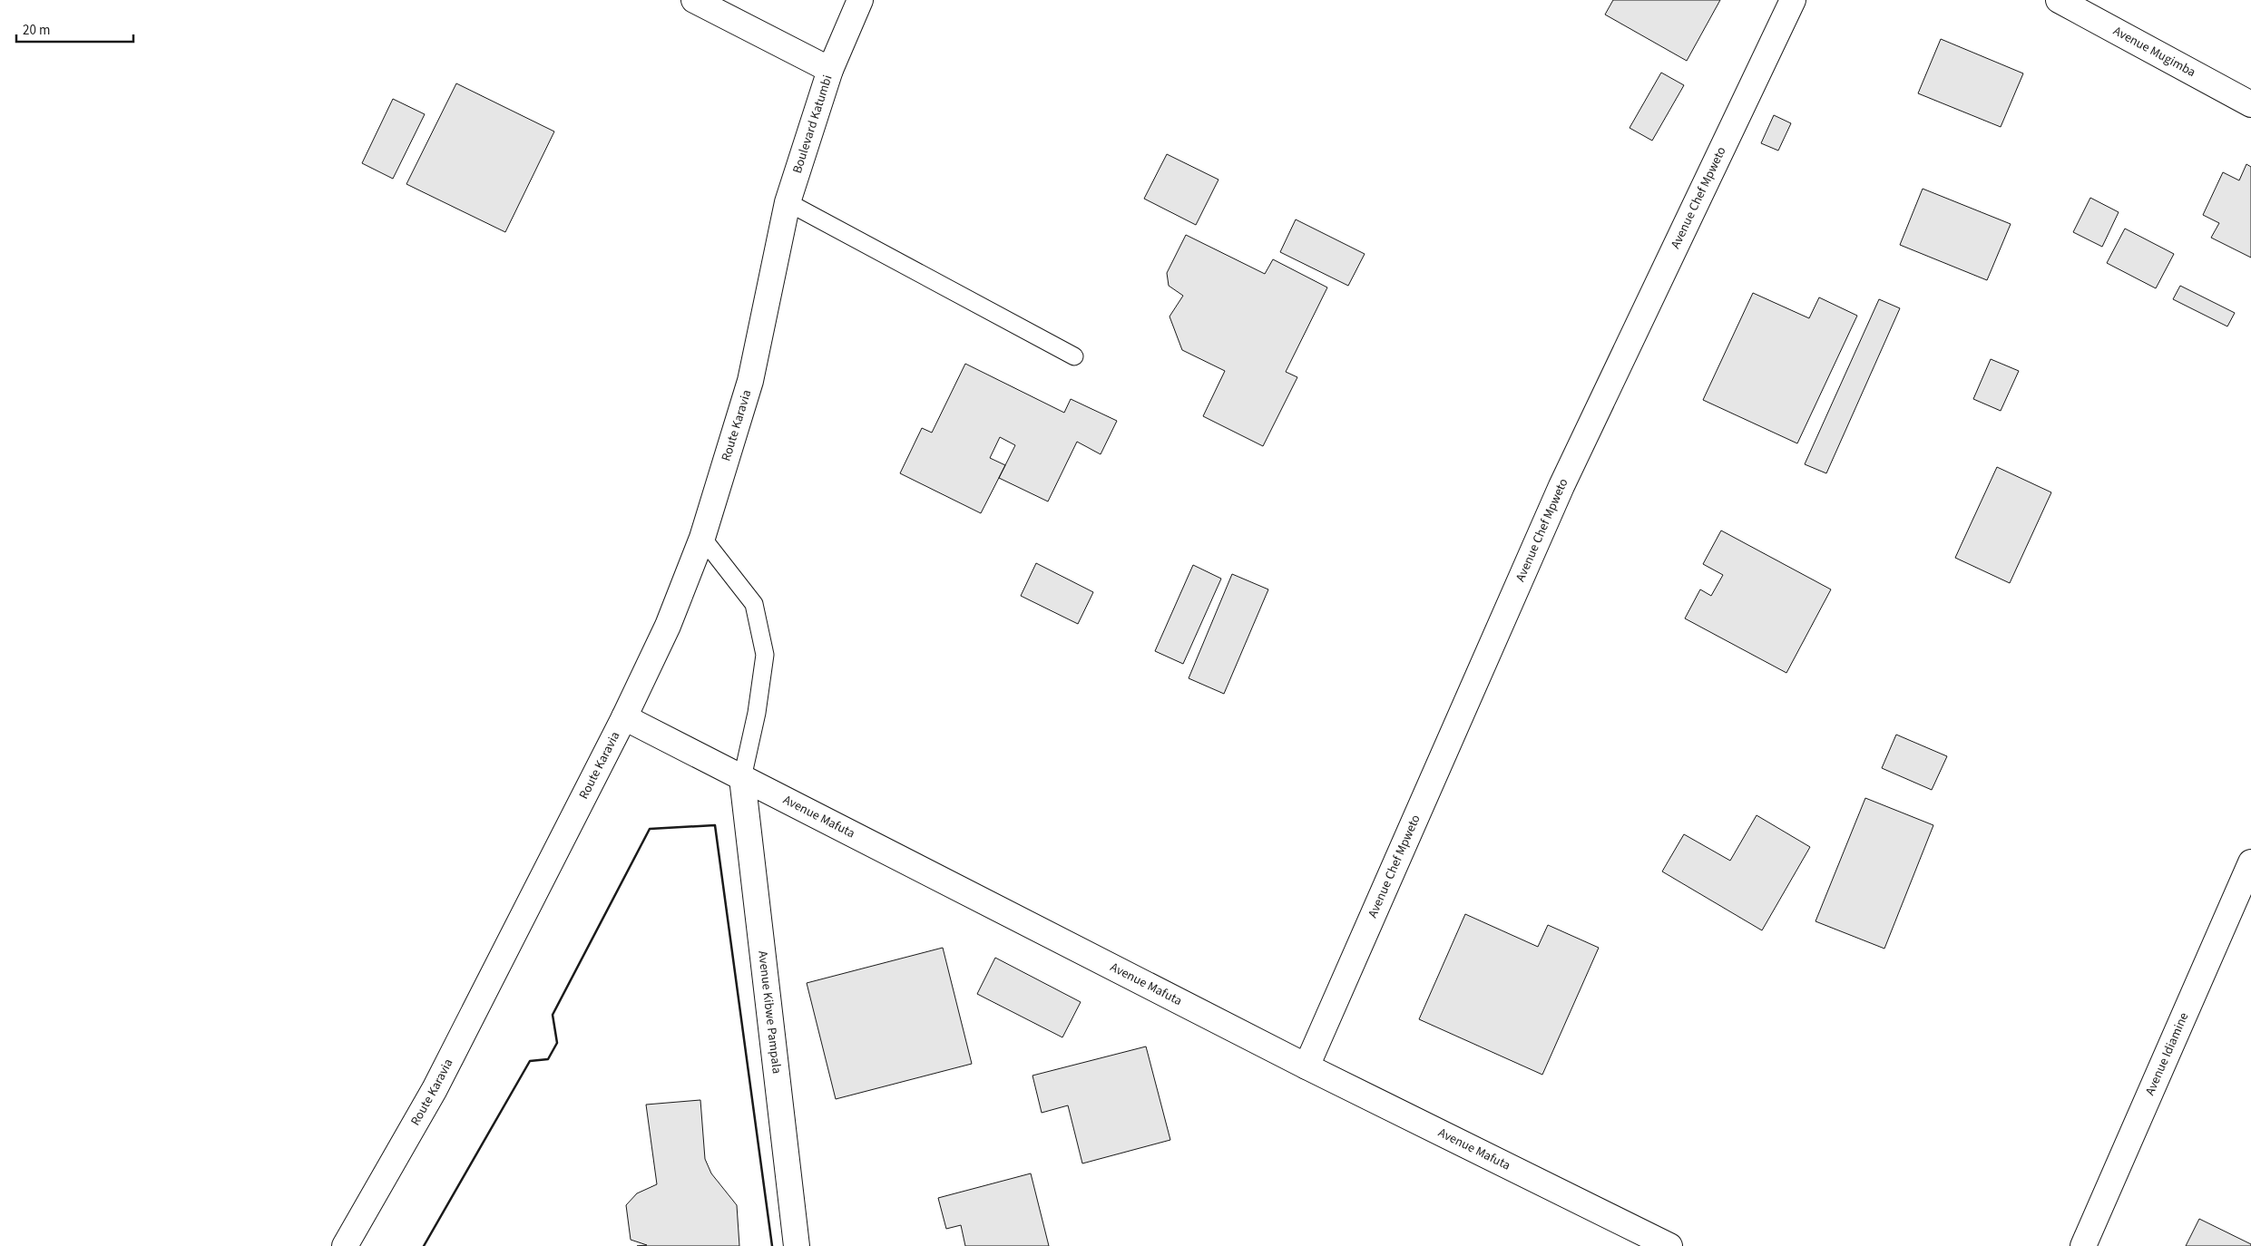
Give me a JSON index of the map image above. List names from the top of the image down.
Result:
{
  "streets": {
    "street": [
      "Avenue Mugimba",
      "Boulevard Katumbi",
      "Avenue Chef Mpweto",
      "Route Karavia",
      "Avenue Mafuta",
      "Avenue Kibwe Pampala",
      "Avenue Idiamine"
    ]
  },
  "crossings": [
    ["Boulevard Katumbi", "Route Karavia"],
    ["Avenue Chef Mpweto", "Avenue Mafuta"],
    ["Route Karavia", "Avenue Mafuta"],
    ["Avenue Mafuta", "Avenue Kibwe Pampala"]
  ],
  "scale_bar": "20 m"
}
